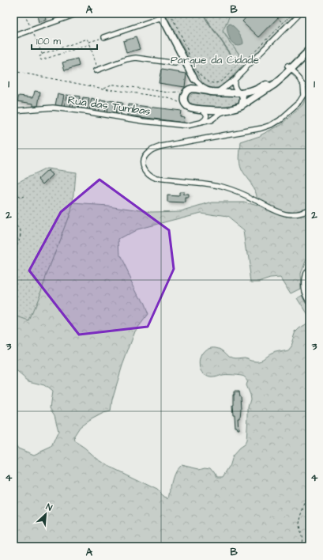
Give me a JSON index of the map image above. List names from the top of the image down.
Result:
{
  "streets": {
    "street": ["Rua das Tumbas"]
  },
  "parks": ["Parque da Cidade"],
  "scale_bar": "100 m",
  "north": "top right",
  "grid": {
    "columns": ["A", "B"],
    "rows": [
      "1",
      "2",
      "3",
      "4"
    ]
  }
}
